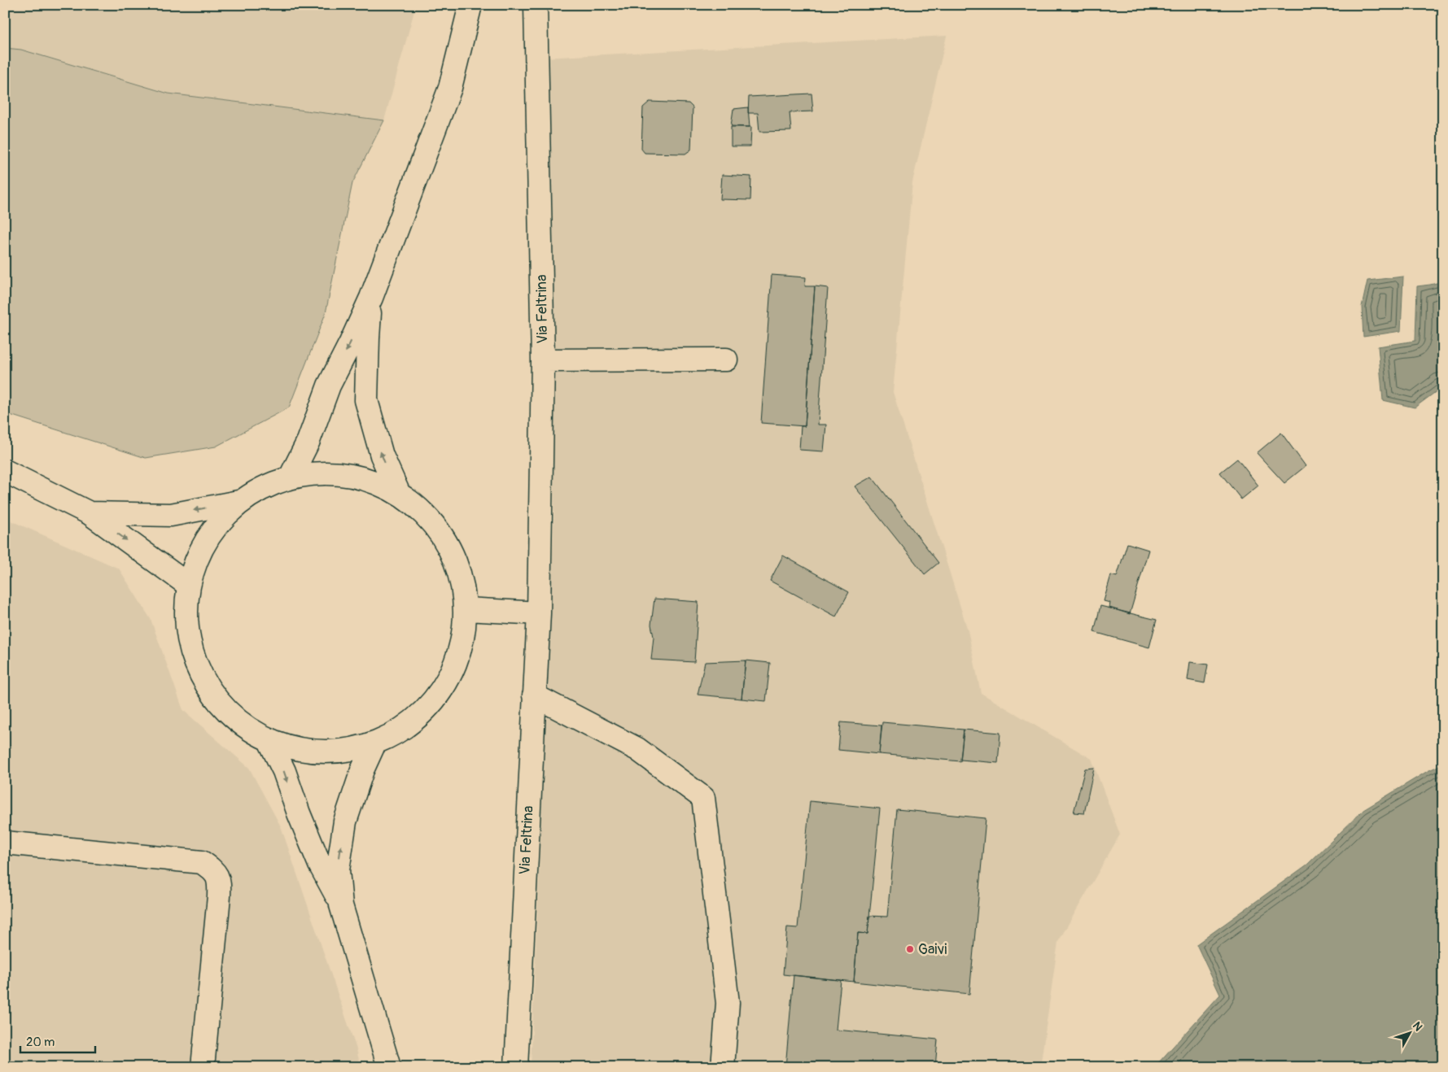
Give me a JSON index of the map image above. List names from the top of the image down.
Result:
{
  "streets": {
    "main road": ["Via Feltrina"]
  },
  "places": ["Gaivi"],
  "scale_bar": "20 m",
  "north": "top right"
}
